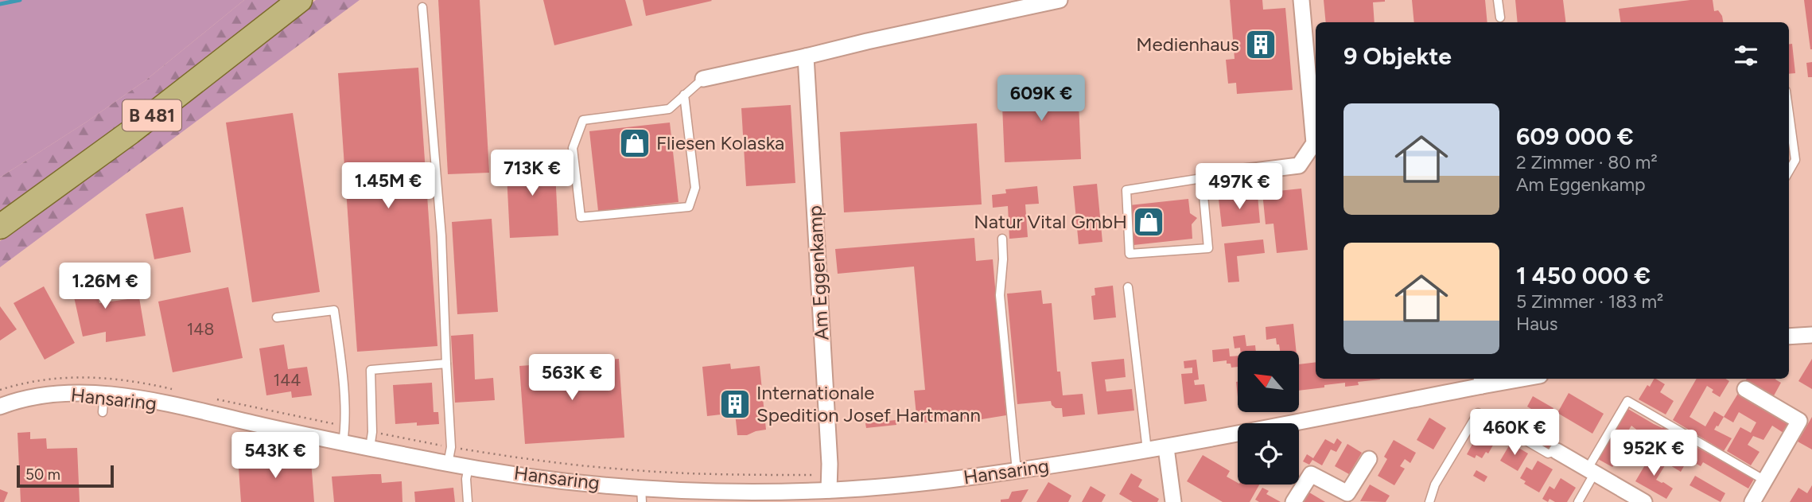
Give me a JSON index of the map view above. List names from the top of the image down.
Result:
{
  "streets": {
    "main road": ["B 481"],
    "street": ["Am Eggenkamp", "Hansaring"]
  },
  "crossings": [
    ["Am Eggenkamp", "Hansaring"]
  ],
  "places": {
    "building": ["Medienhaus", "Internationale Spedition Josef Hartmann"],
    "shop": ["Fliesen Kolaska", "Natur Vital GmbH"]
  },
  "house_numbers": ["148", "144"],
  "scale_bar": "50 m",
  "north": "top left",
  "page": {
    "heading": "9 Objekte",
    "price": [
      "609K €",
      "713K €",
      "1.45M €",
      "497K €",
      "1.26M €",
      "563K €",
      "460K €",
      "952K €",
      "543K €"
    ],
    "list": [
      {
        "name": "609 000 €",
        "note": "2 Zimmer · 80 m² · Am Eggenkamp"
      },
      {
        "name": "1 450 000 €",
        "note": "5 Zimmer · 183 m² · Haus"
      }
    ],
    "scale": "50 m"
  }
}
